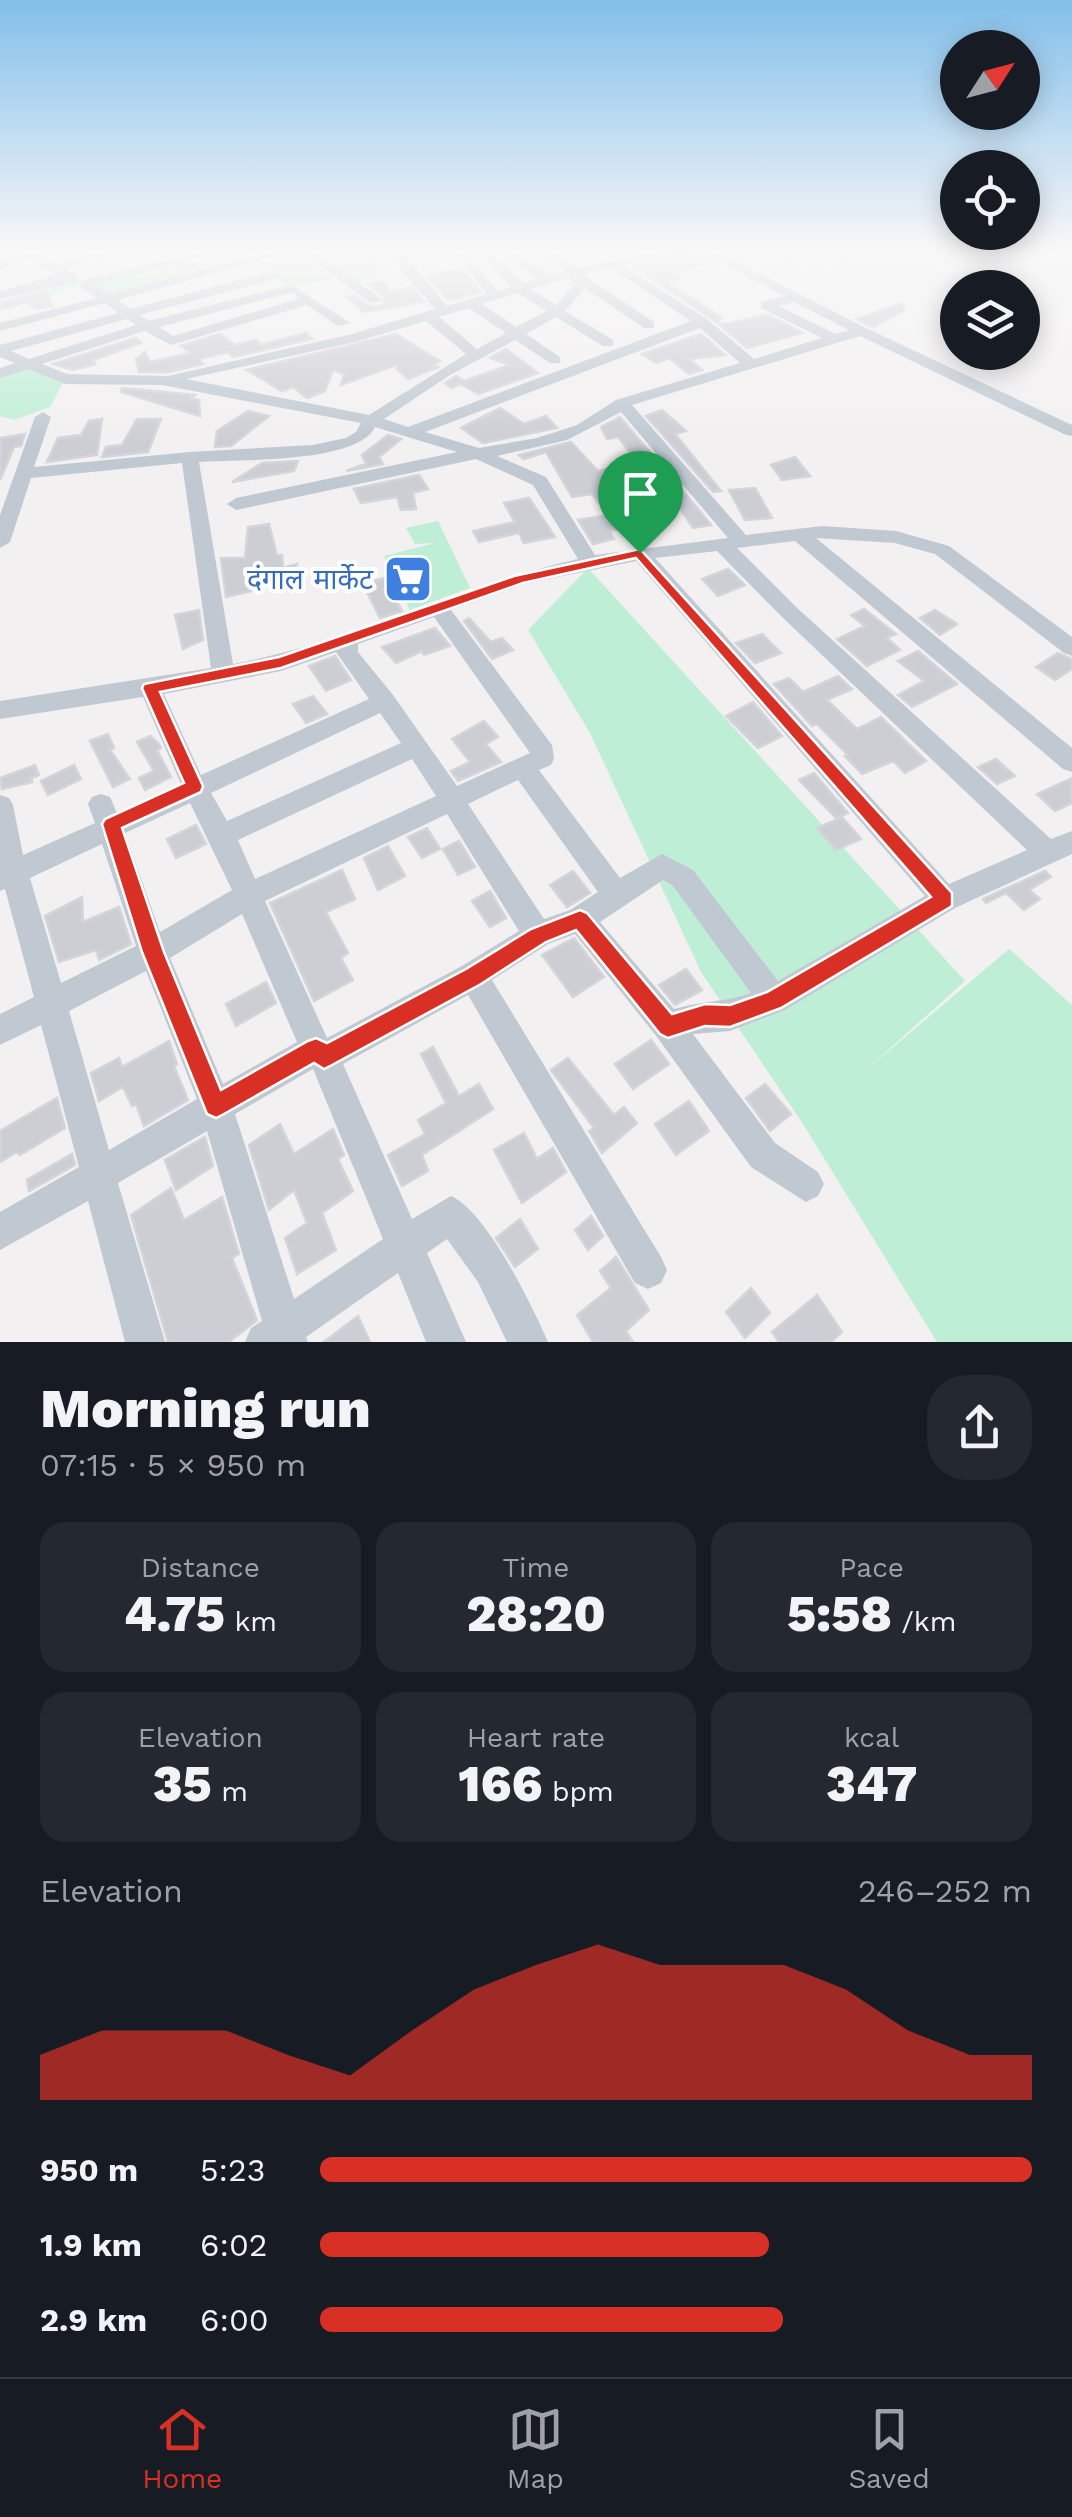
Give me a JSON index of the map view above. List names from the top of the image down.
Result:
{
  "places": {
    "supermarket": ["दंगाल मार्केट"]
  },
  "north": "top right",
  "page": {
    "heading": ["Morning run", "07:15 · 5 × 950 m"],
    "stats": [
      ["Distance", "4.75 km"],
      ["Time", "28:20"],
      ["Pace", "5:58 /km"],
      ["Elevation", "35 m"],
      ["Heart rate", "166 bpm"],
      ["kcal", "347"]
    ],
    "chart": ["Elevation", "246–252 m"],
    "list": [
      {
        "name": "950 m",
        "note": "5:23"
      },
      {
        "name": "1.9 km",
        "note": "6:02"
      },
      {
        "name": "2.9 km",
        "note": "6:00"
      }
    ],
    "tabs": ["Home", "Map", "Saved"]
  }
}
